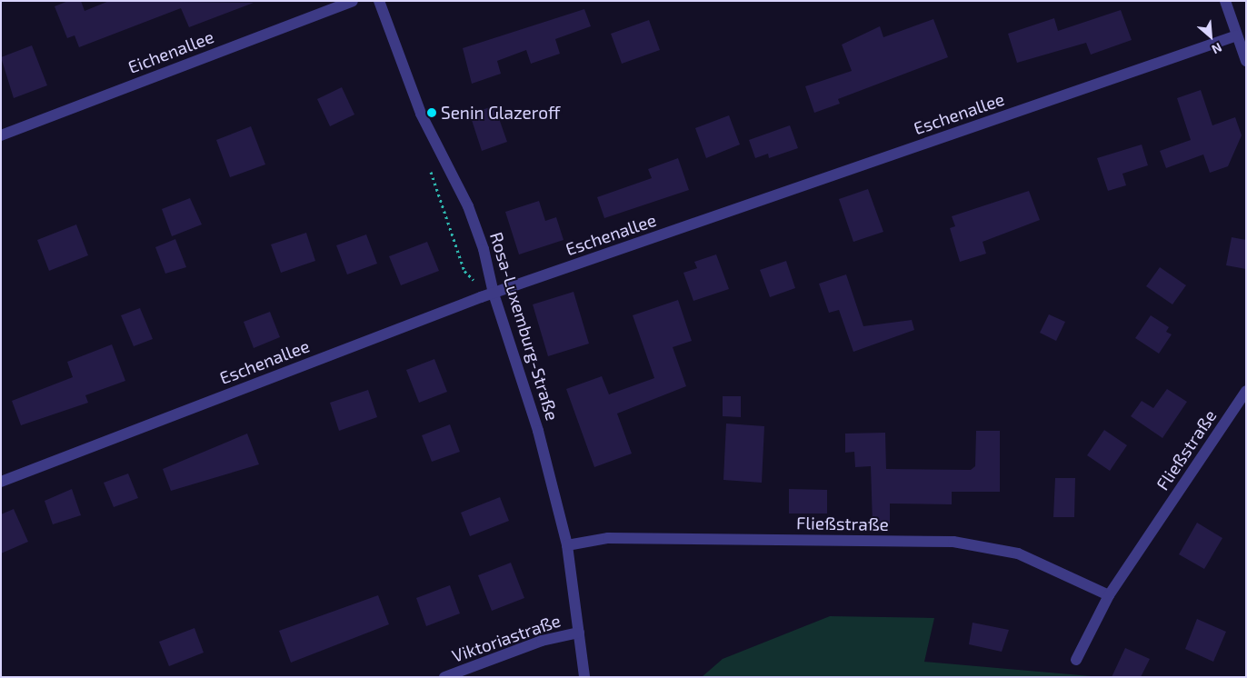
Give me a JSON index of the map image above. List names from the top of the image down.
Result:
{
  "streets": {
    "street": [
      "Eichenallee",
      "Eschenallee",
      "Rosa-Luxemburg-Straße",
      "Fließstraße",
      "Viktoriastraße"
    ]
  },
  "crossings": [
    ["Eschenallee", "Rosa-Luxemburg-Straße"],
    ["Rosa-Luxemburg-Straße", "Fließstraße"],
    ["Rosa-Luxemburg-Straße", "Viktoriastraße"]
  ],
  "places": ["Senin Glazeroff"],
  "north": "bottom right"
}
